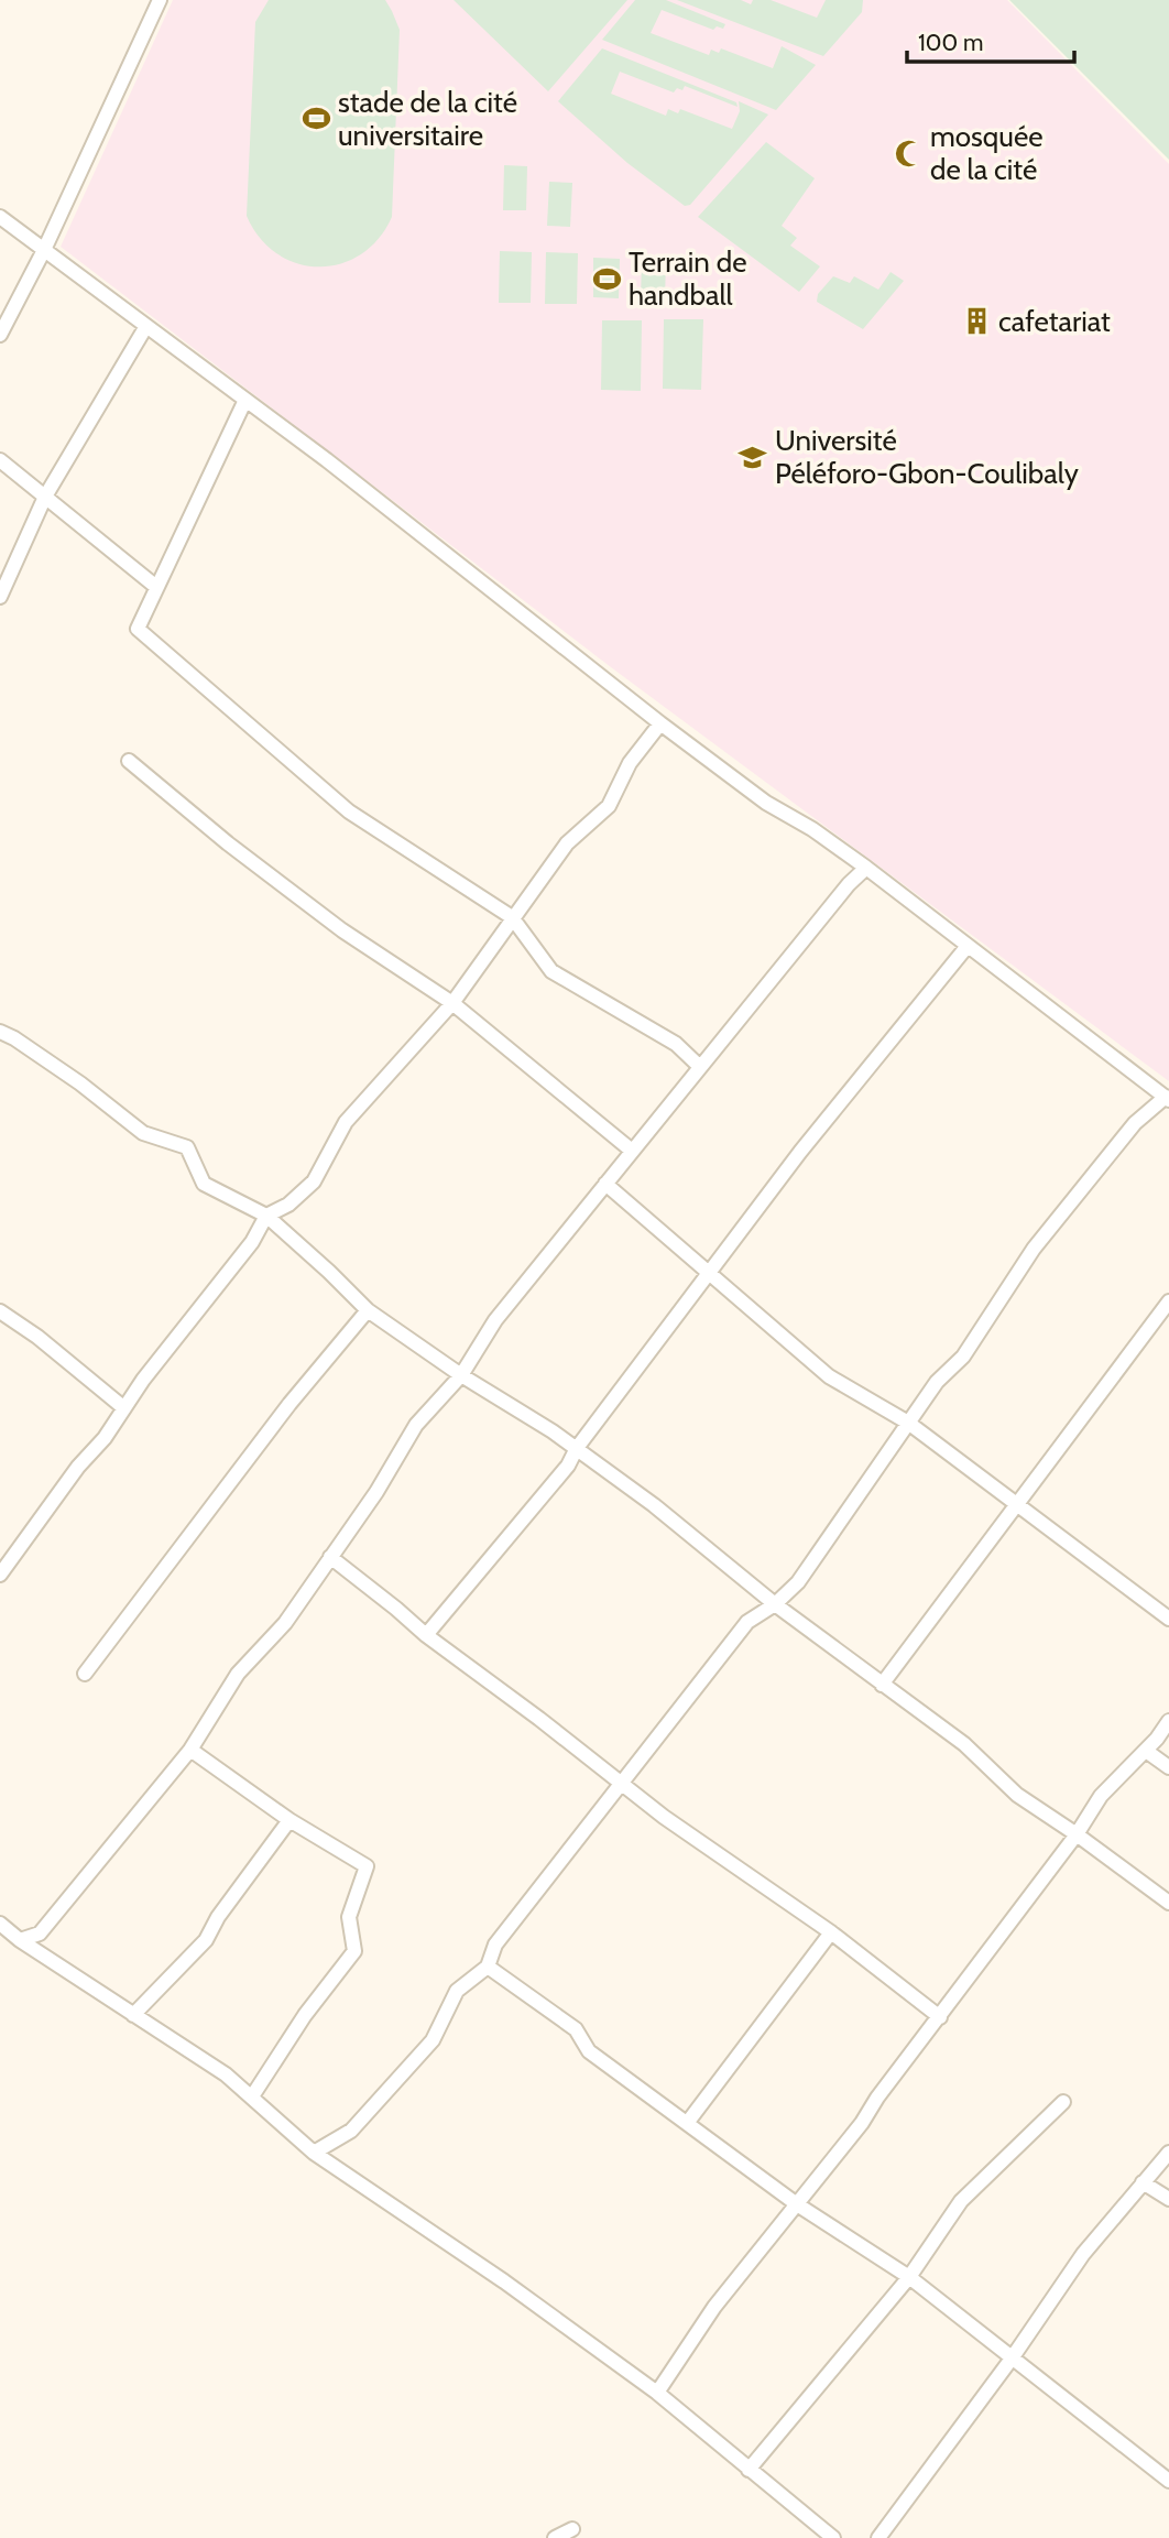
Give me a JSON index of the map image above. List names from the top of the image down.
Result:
{
  "places": {
    "sports": ["stade de la cité universitaire", "Terrain de handball"],
    "mosque": ["mosquée de la cité"],
    "building": ["cafetariat"],
    "school or university": ["Université Péléforo-Gbon-Coulibaly"]
  },
  "scale_bar": "100 m"
}
